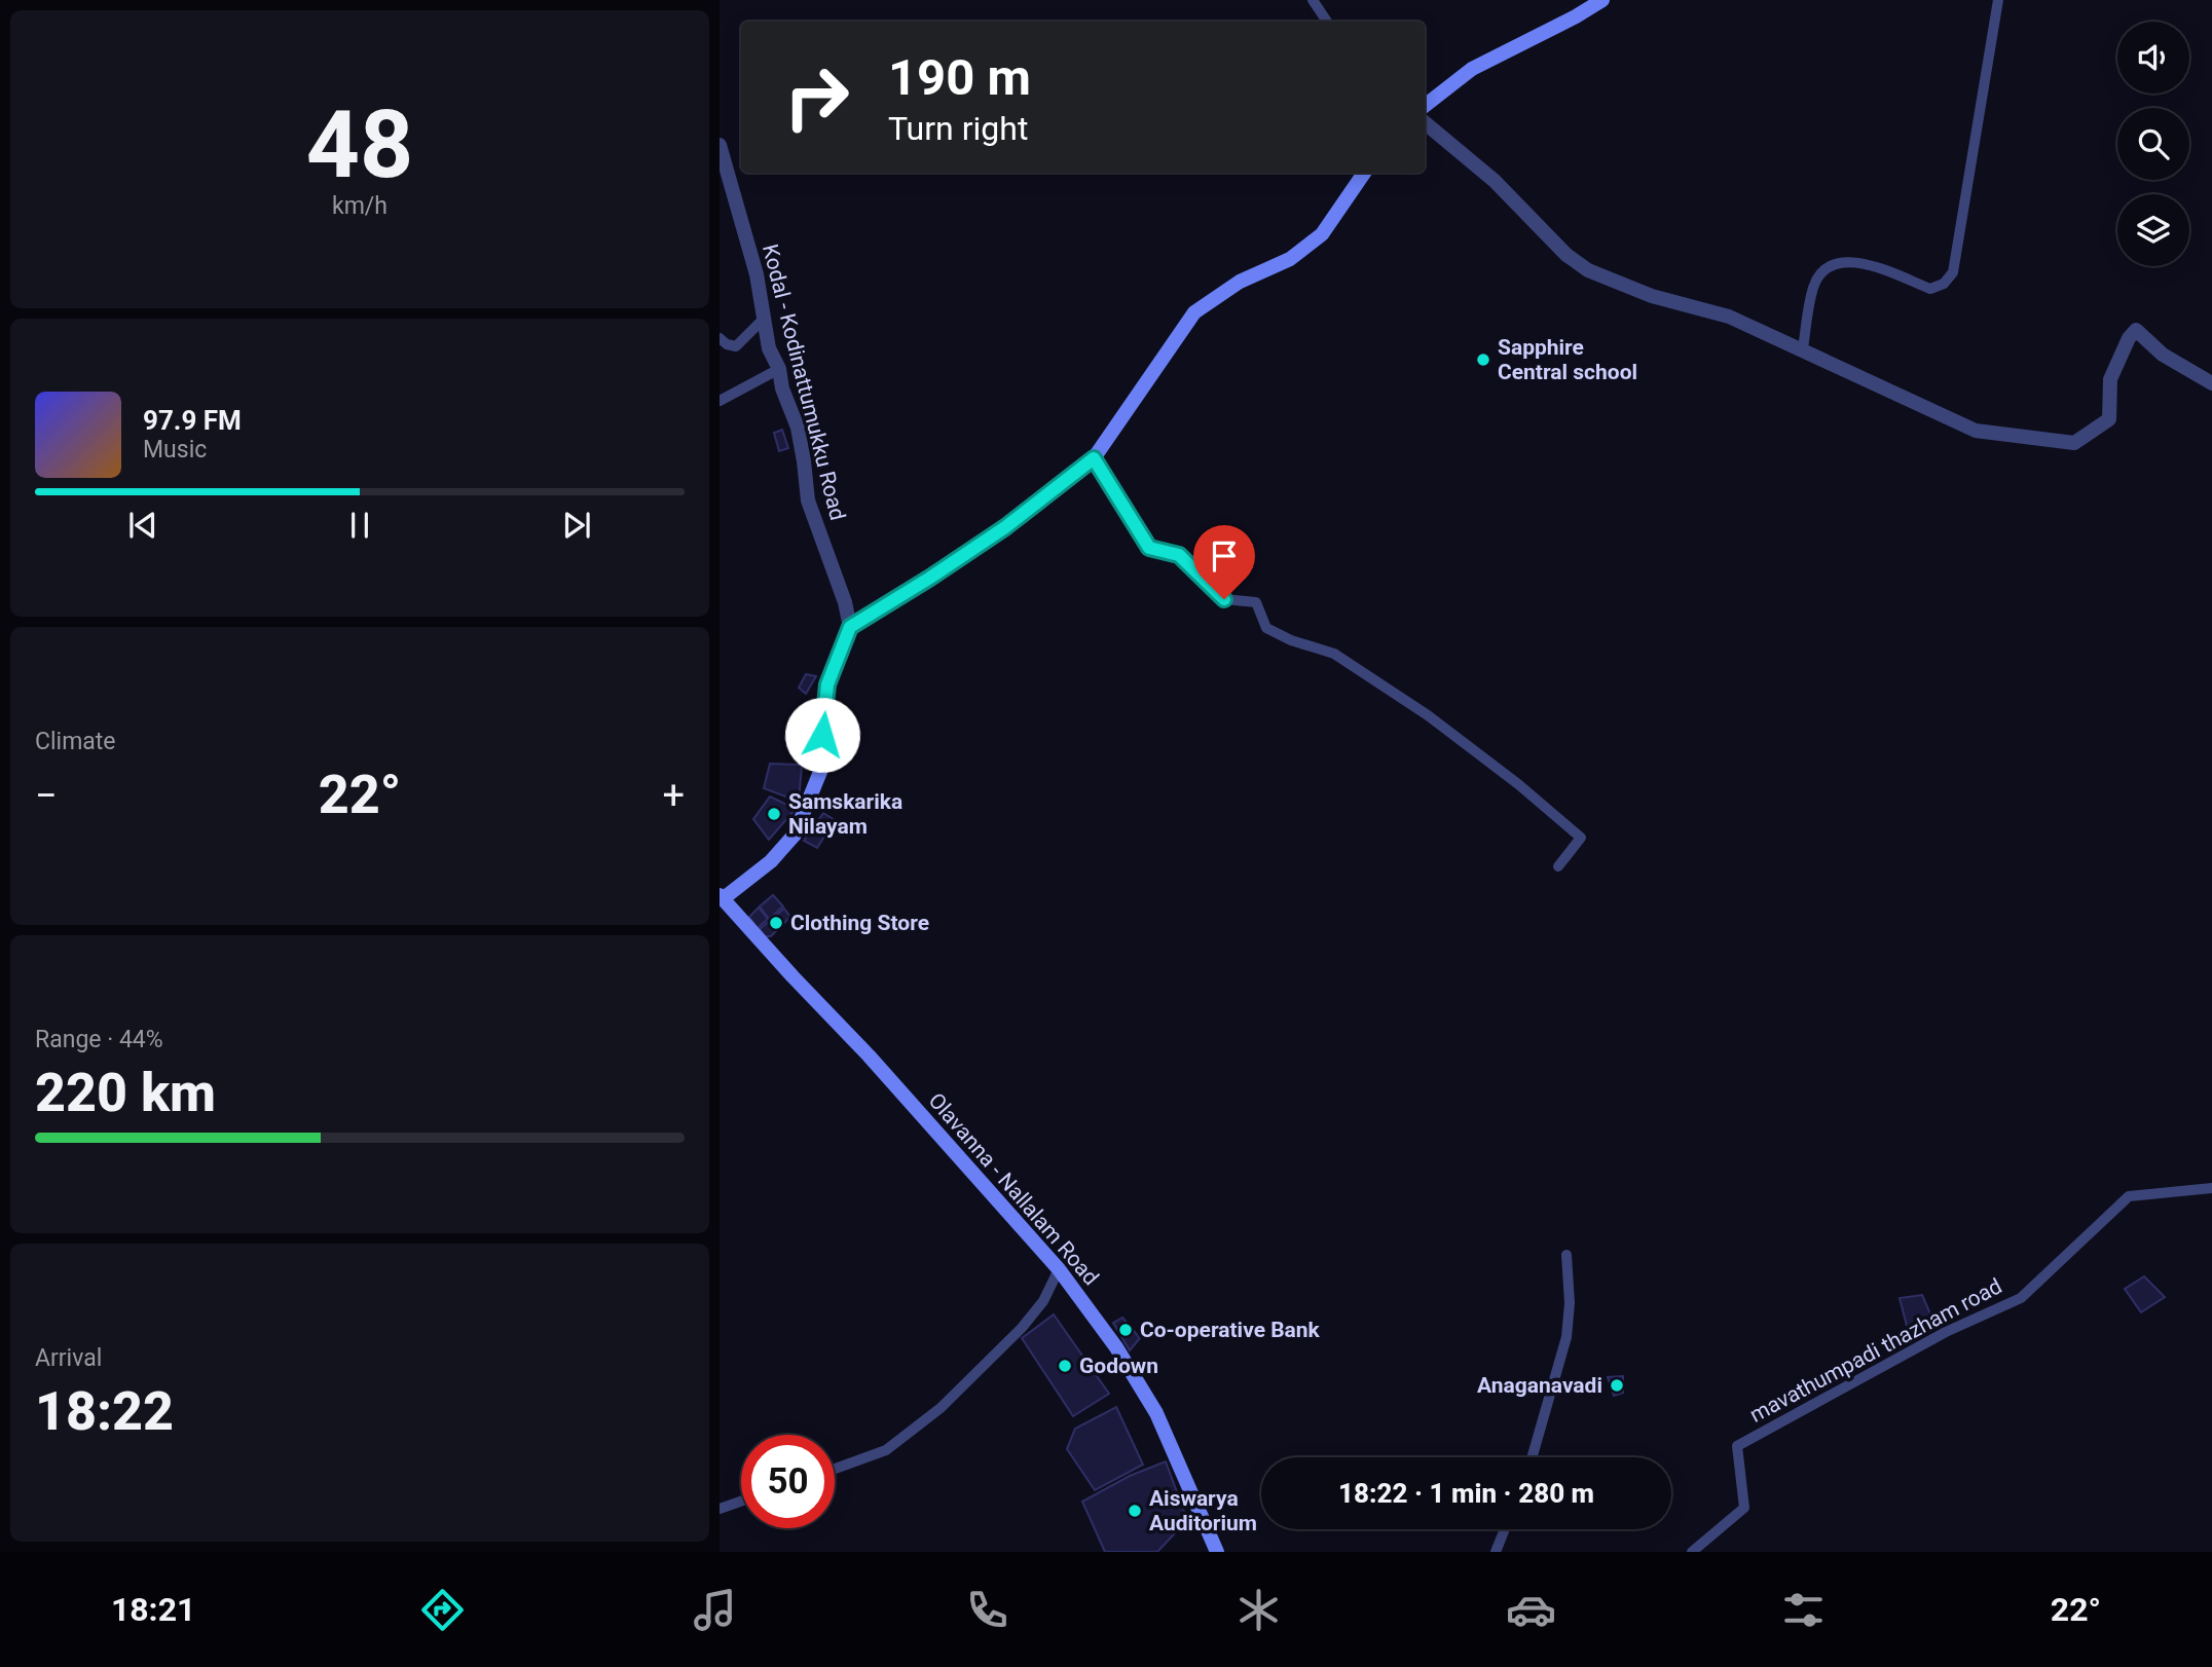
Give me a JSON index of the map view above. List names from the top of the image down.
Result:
{
  "streets": {
    "main road": ["Olavanna - Nallalam Road"],
    "street": ["Kodal - Kodinattumukku Road", "mavathumpadi thazham road"]
  },
  "places": [
    "Sapphire Central school",
    "Samskarika Nilayam",
    "Clothing Store",
    "Co-operative Bank",
    "Godown",
    "Anaganavadi",
    "Aiswarya Auditorium"
  ],
  "page": {
    "tile": [
      ["48", "km/h"],
      "Climate",
      ["Range · 44%", "220 km"],
      ["Arrival", "18:22"]
    ],
    "turn": ["190 m", "Turn right"],
    "song": ["97.9 FM", "Music"],
    "heat": ["−", "22°", "+"],
    "limit": "50",
    "trip": "18:22 · 1 min · 280 m",
    "tabs": ["18:21", "22°"]
  }
}
